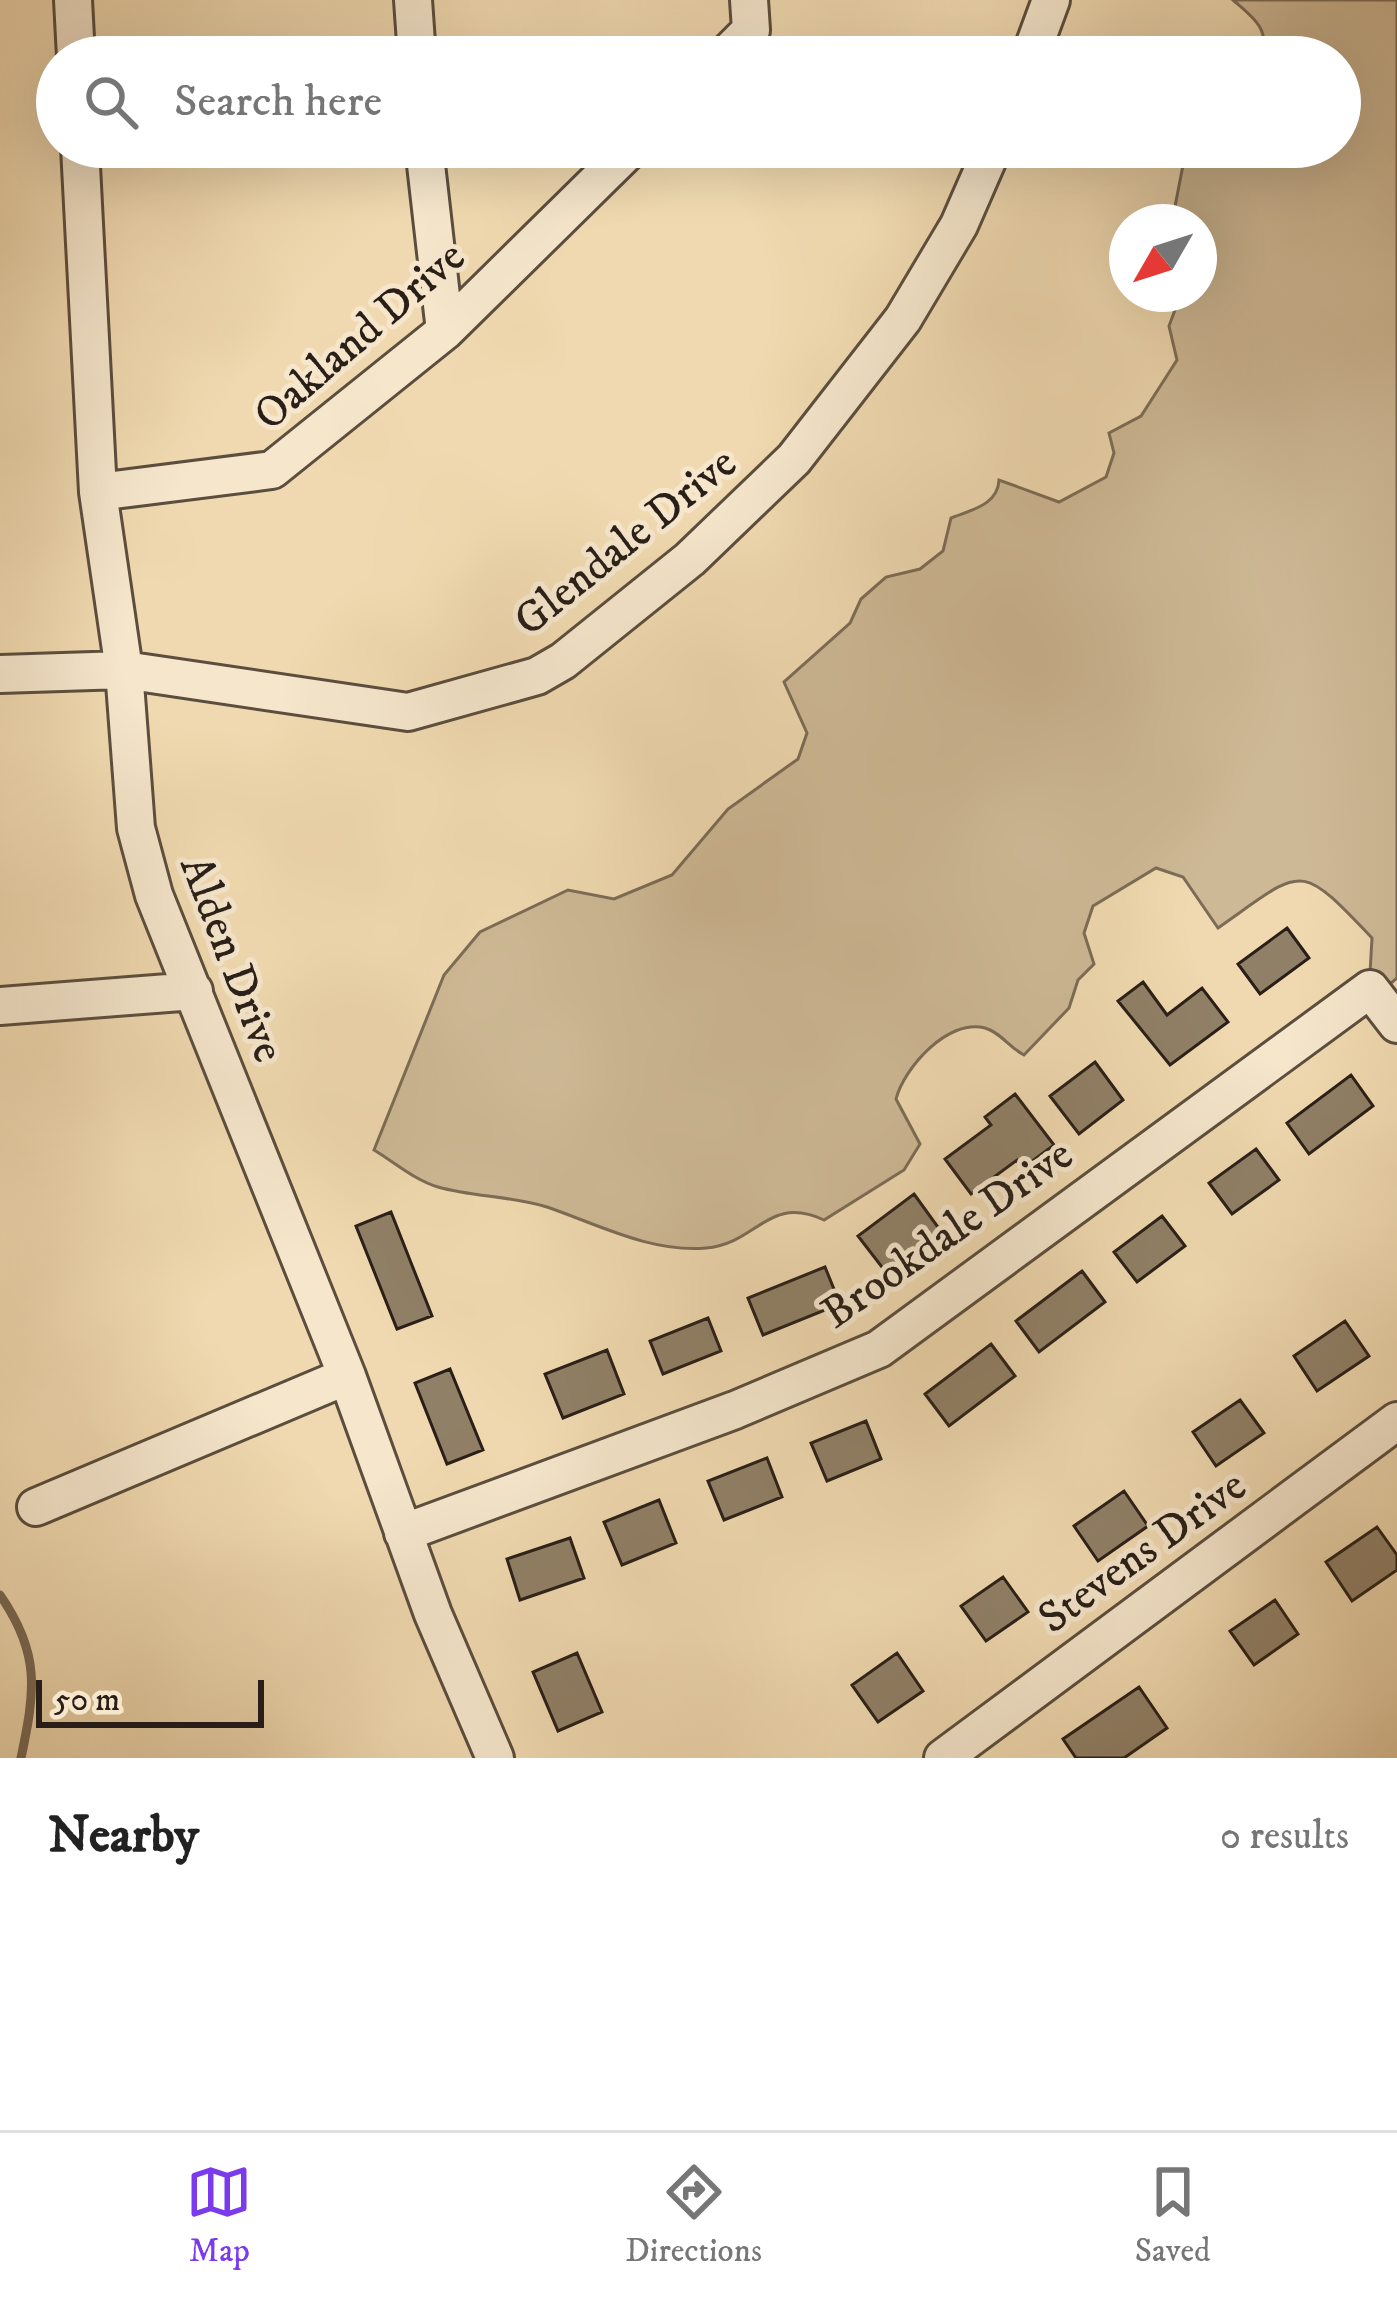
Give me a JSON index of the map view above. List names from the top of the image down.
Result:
{
  "streets": {
    "street": [
      "Oakland Drive",
      "Glendale Drive",
      "Alden Drive",
      "Brookdale Drive",
      "Stevens Drive"
    ]
  },
  "crossings": [
    ["Oakland Drive", "Alden Drive"],
    ["Glendale Drive", "Alden Drive"],
    ["Alden Drive", "Brookdale Drive"]
  ],
  "scale_bar": "50 m",
  "north": "bottom left",
  "page": {
    "search": "Search here",
    "scale": "50 m",
    "heading": ["Nearby", "0 results"],
    "nav": ["Map", "Directions", "Saved"]
  }
}
